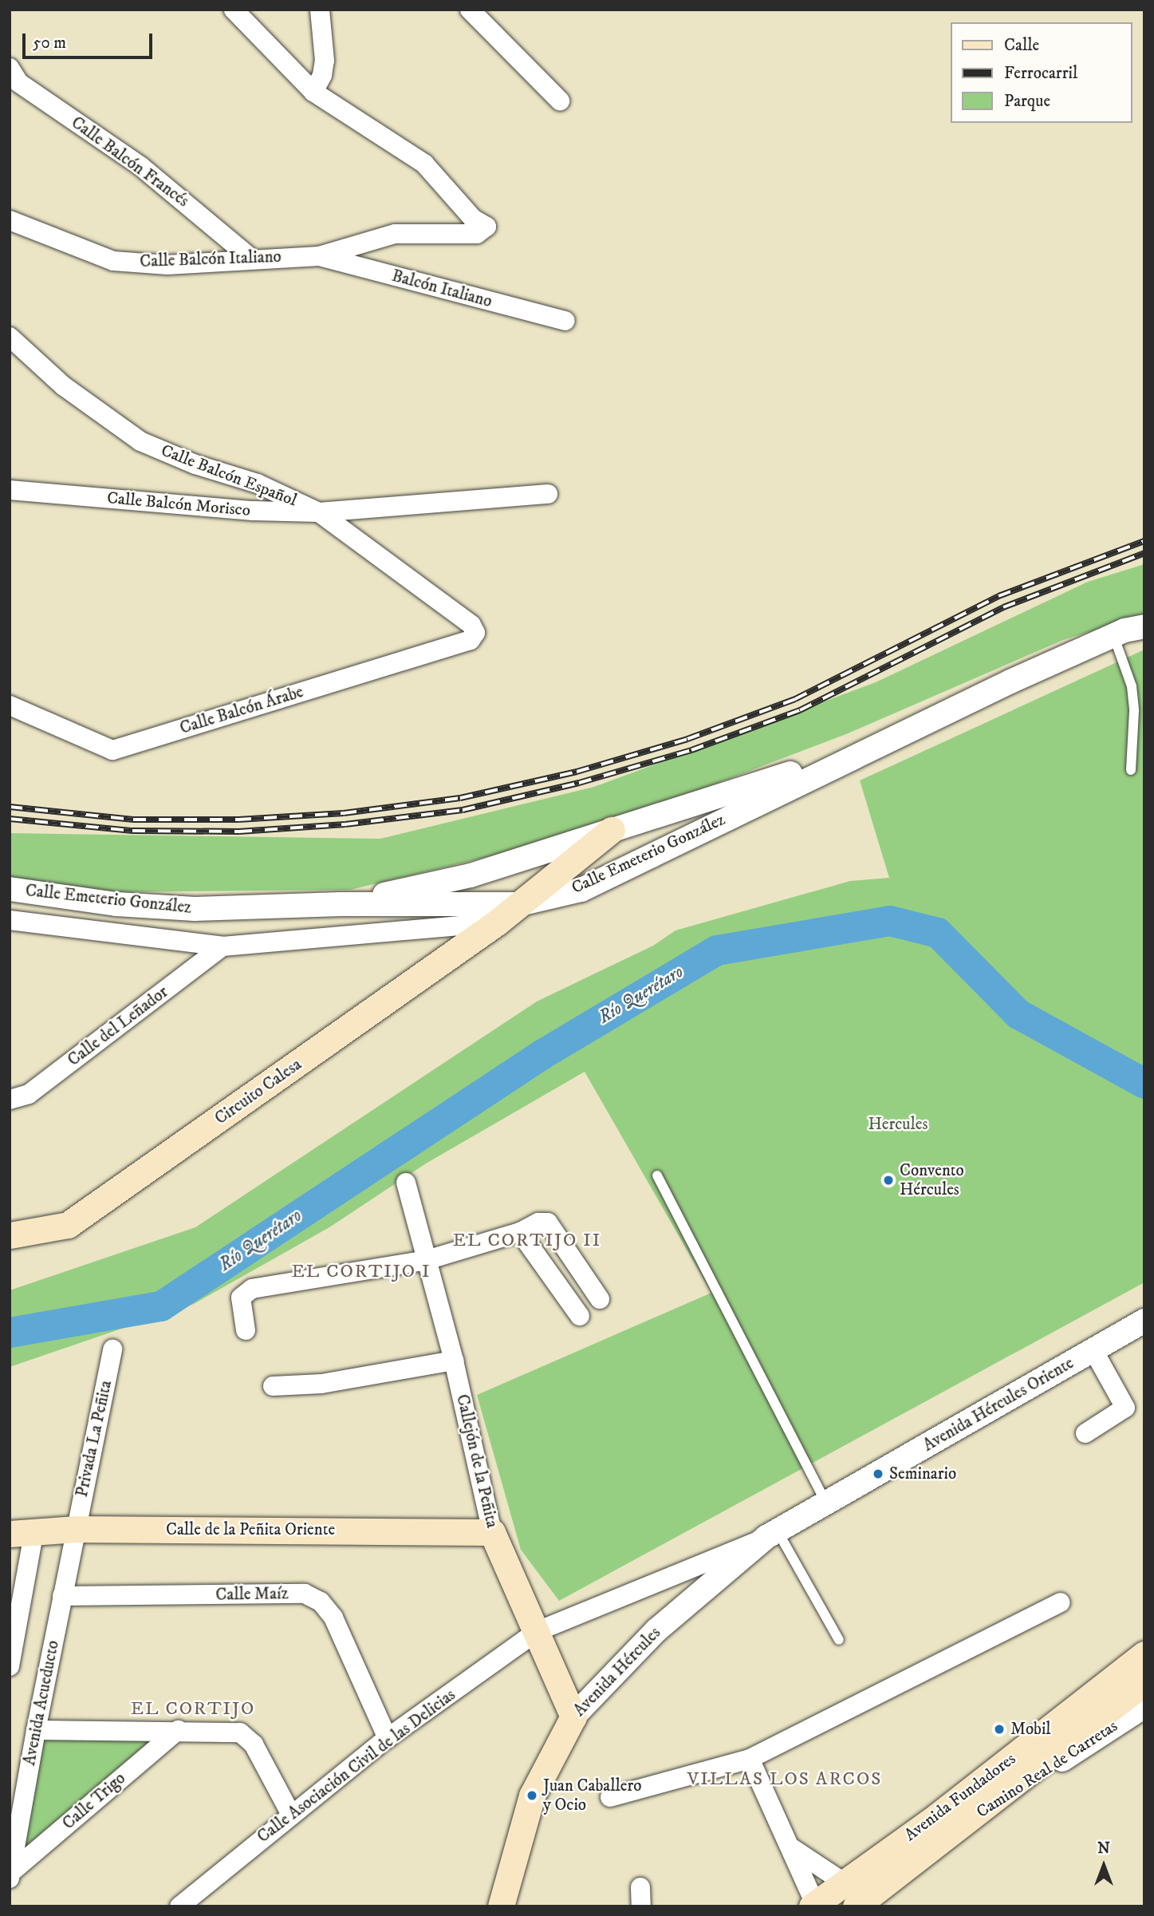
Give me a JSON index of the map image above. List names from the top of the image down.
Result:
{
  "streets": {
    "main road": [
      "Circuito Calesa",
      "Callejón de la Peñita",
      "Calle de la Peñita Oriente",
      "Avenida Hércules",
      "Avenida Fundadores"
    ],
    "street": [
      "Calle Balcón Francés",
      "Calle Balcón Italiano",
      "Balcón Italiano",
      "Calle Balcón Español",
      "Calle Balcón Morisco",
      "Calle Balcón Árabe",
      "Calle Emeterio González",
      "Calle del Leñador",
      "Avenida Hércules Oriente",
      "Privada La Peñita",
      "Calle Maíz",
      "Avenida Acueducto",
      "Calle Asociación Civil de las Delicias",
      "Camino Real de Carretas",
      "Calle Trigo"
    ]
  },
  "crossings": [
    ["Calle Balcón Francés", "Calle Balcón Italiano"],
    ["Calle Balcón Italiano", "Balcón Italiano"],
    ["Calle Balcón Español", "Calle Balcón Morisco"],
    ["Calle Balcón Español", "Calle Balcón Árabe"],
    ["Calle Emeterio González", "Circuito Calesa"],
    ["Avenida Hércules Oriente", "Avenida Hércules"],
    ["Avenida Hércules Oriente", "Calle Asociación Civil de las Delicias"],
    ["Privada La Peñita", "Calle de la Peñita Oriente"],
    ["Privada La Peñita", "Avenida Acueducto"],
    ["Callejón de la Peñita", "Calle de la Peñita Oriente"],
    ["Callejón de la Peñita", "Avenida Hércules"],
    ["Callejón de la Peñita", "Calle Asociación Civil de las Delicias"],
    ["Calle de la Peñita Oriente", "Avenida Acueducto"],
    ["Calle Maíz", "Avenida Acueducto"],
    ["Calle Maíz", "Calle Asociación Civil de las Delicias"],
    ["Avenida Hércules", "Calle Asociación Civil de las Delicias"],
    ["Avenida Acueducto", "Calle Trigo"],
    ["Camino Real de Carretas", "Avenida Fundadores"]
  ],
  "districts": [
    "EL CORTIJO II",
    "EL CORTIJO I",
    "EL CORTIJO",
    "VILLAS LOS ARCOS"
  ],
  "water": ["Río Querétaro"],
  "parks": ["Hercules"],
  "places": [
    "Convento Hércules",
    "Seminario",
    "Mobil",
    "Juan Caballero y Ocio"
  ],
  "legend": ["Calle", "Ferrocarril", "Parque"],
  "scale_bar": "50 m",
  "north": "top"
}
